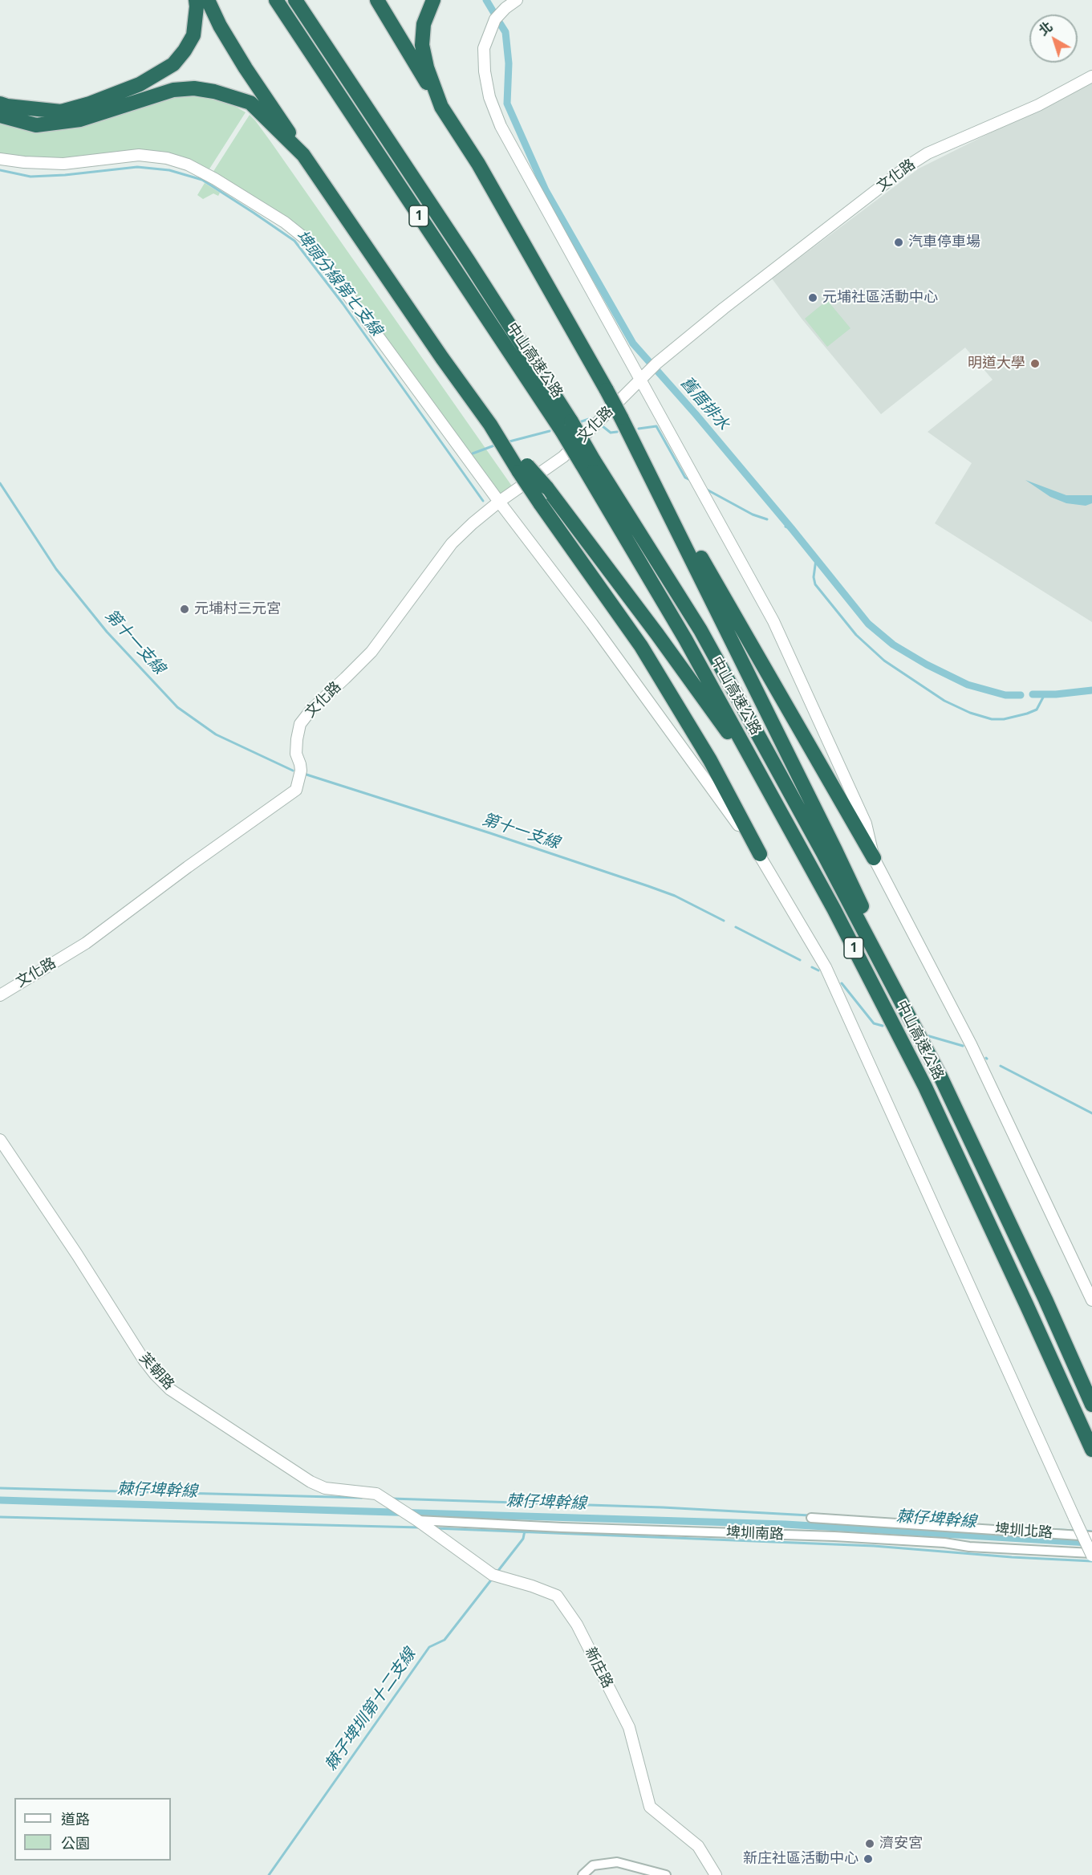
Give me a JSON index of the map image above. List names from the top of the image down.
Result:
{
  "streets": {
    "highway": ["1", "中山高速公路"],
    "street": [
      "文化路",
      "芙朝路",
      "埤圳北路",
      "埤圳南路",
      "新庄路"
    ]
  },
  "crossings": [
    ["芙朝路", "埤圳南路"],
    ["芙朝路", "新庄路"],
    ["埤圳南路", "新庄路"]
  ],
  "water": [
    "埤頭分線第七支線",
    "舊厝排水",
    "第十一支線",
    "棘仔埤幹線",
    "棘子埤圳第十二支線"
  ],
  "places": [
    "汽車停車場",
    "元埔社區活動中心",
    "明道大學",
    "元埔村三元宮",
    "濟安宮",
    "新庄社區活動中心"
  ],
  "legend": ["道路", "公園"],
  "north": "top left"
}
